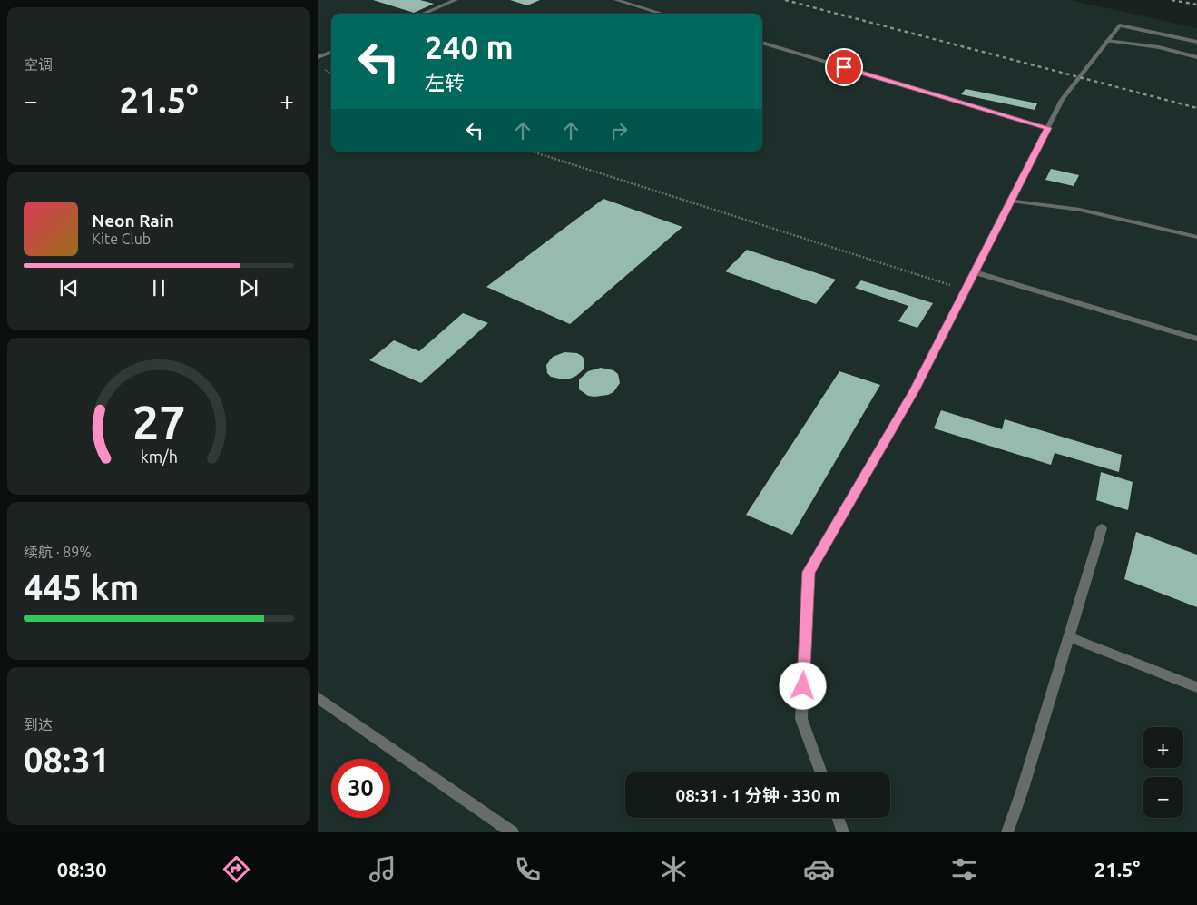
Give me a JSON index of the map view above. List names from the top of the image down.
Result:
{
  "page": {
    "tile": [
      "空调",
      ["续航 · 89%", "445 km"],
      ["到达", "08:31"]
    ],
    "turn": ["240 m", "左转"],
    "heat": ["−", "21.5°", "+"],
    "song": ["Neon Rain", "Kite Club"],
    "map_buttons": ["+", "−"],
    "limit": "30",
    "trip": "08:31 · 1 分钟 · 330 m",
    "tabs": ["08:30", "21.5°"],
    "gauge": ["27", "km/h"]
  }
}
